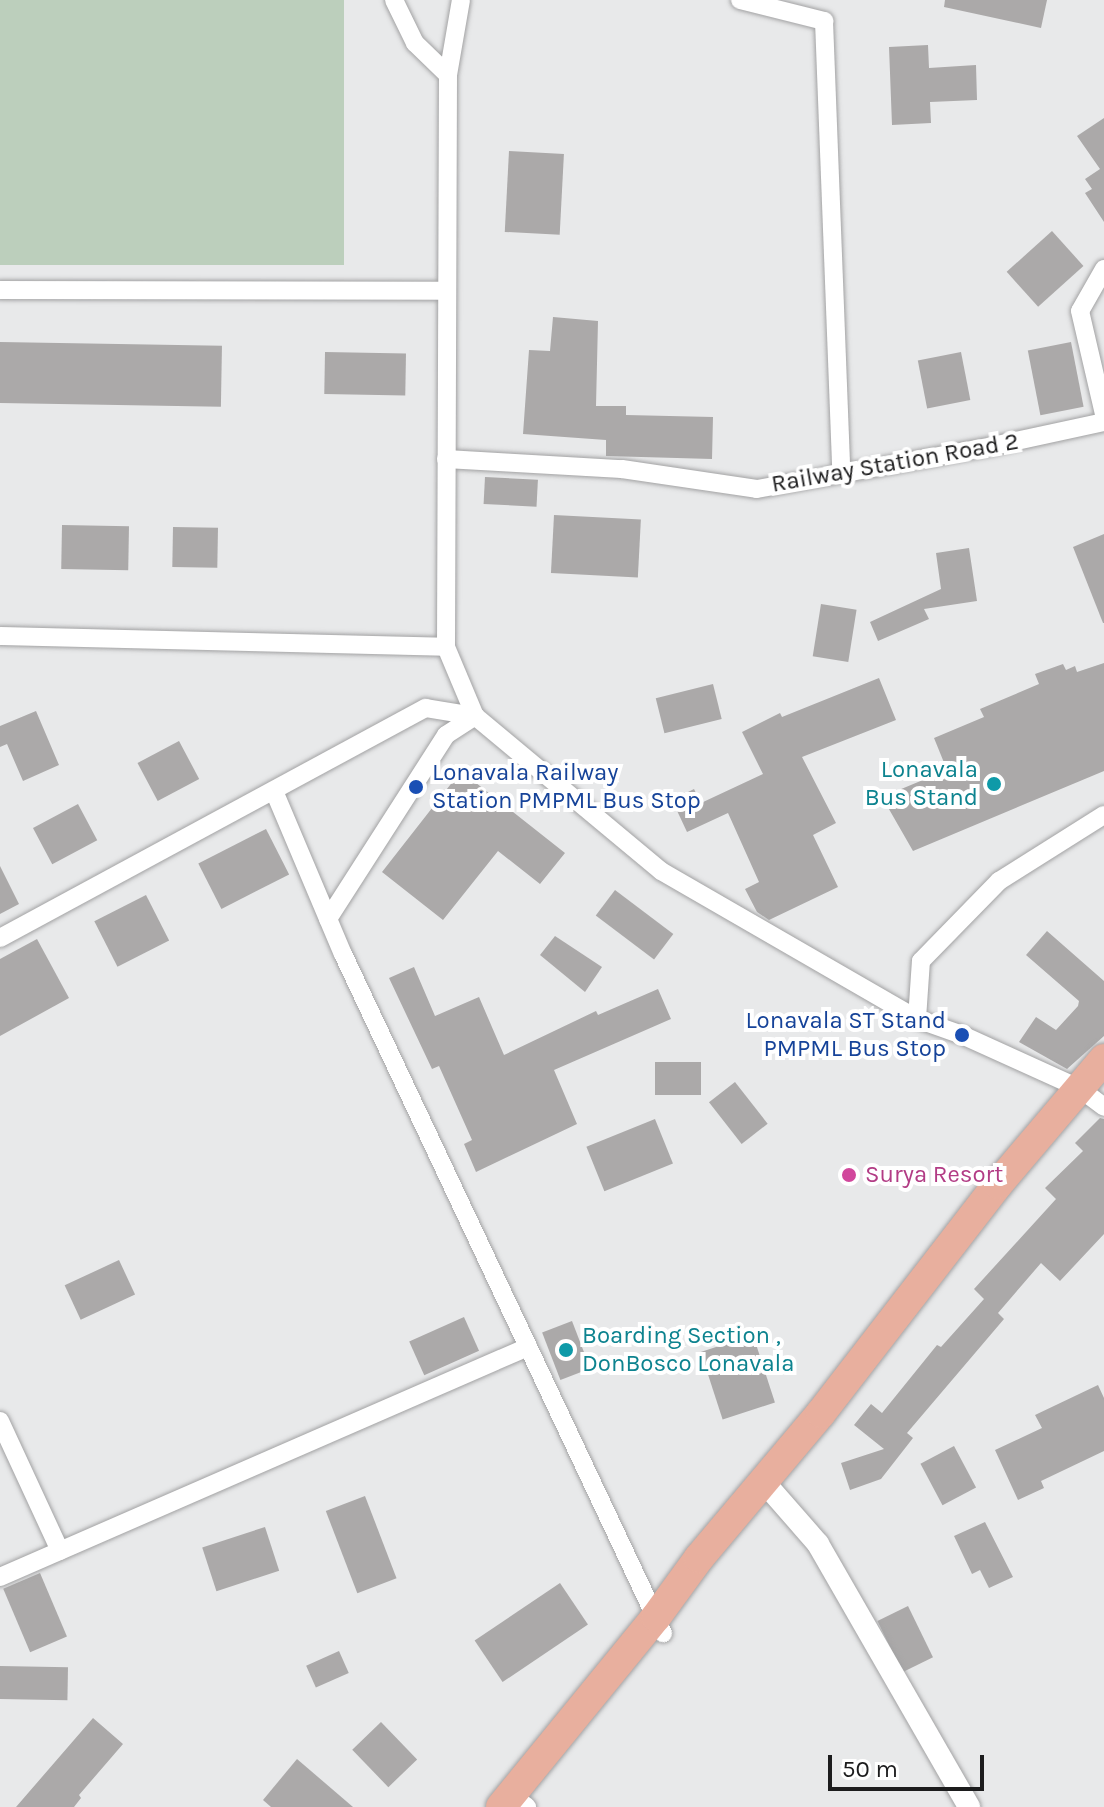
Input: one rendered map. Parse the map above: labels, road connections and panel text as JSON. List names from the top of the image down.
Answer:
{
  "streets": {
    "street": ["Railway Station Road 2"]
  },
  "places": [
    "Lonavala Bus Stand",
    "Lonavala Railway Station PMPML Bus Stop",
    "Lonavala ST Stand PMPML Bus Stop",
    "Surya Resort",
    "Boarding Section , DonBosco Lonavala"
  ],
  "scale_bar": "50 m"
}
